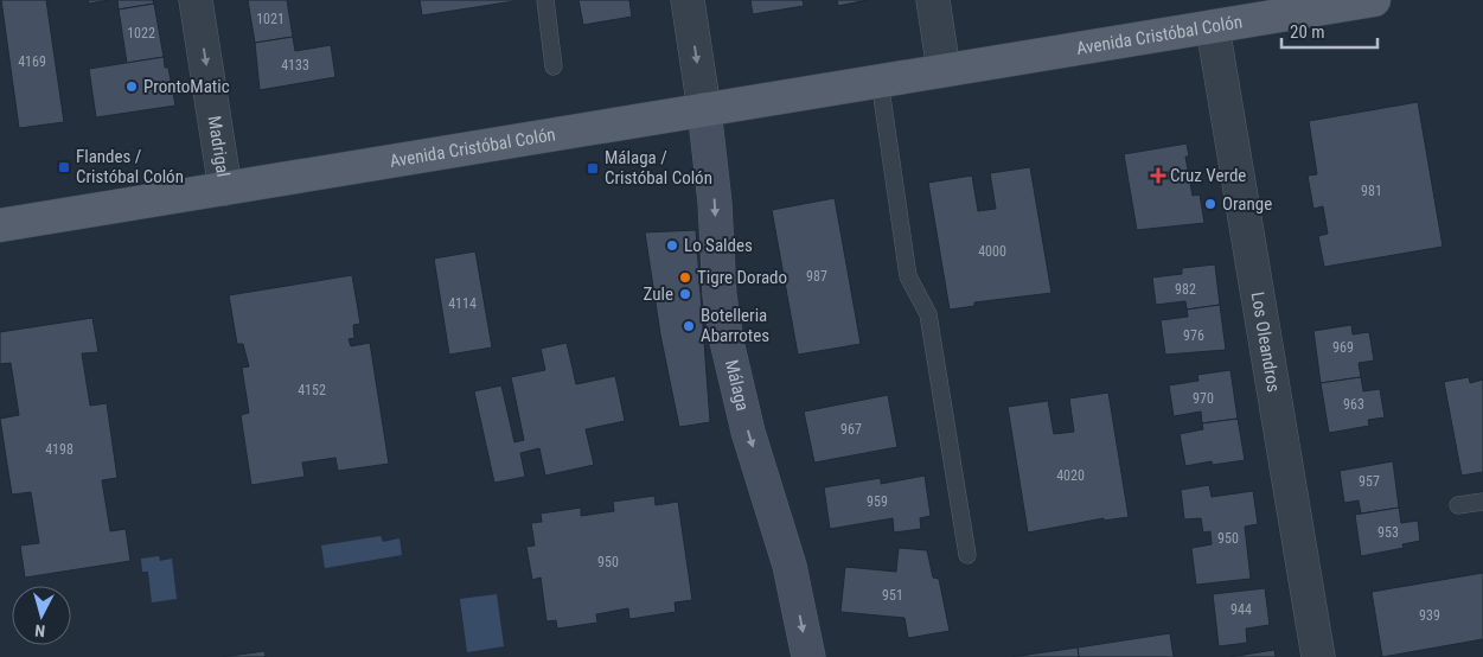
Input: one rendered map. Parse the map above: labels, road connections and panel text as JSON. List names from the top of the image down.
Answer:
{
  "streets": {
    "main road": ["Avenida Cristóbal Colón"],
    "street": ["Madrigal", "Los Oleandros", "Málaga"]
  },
  "crossings": [
    ["Avenida Cristóbal Colón", "Madrigal"],
    ["Avenida Cristóbal Colón", "Los Oleandros"],
    ["Avenida Cristóbal Colón", "Málaga"]
  ],
  "one_way": ["Madrigal", "Málaga"],
  "places": {
    "other": [
      "ProntoMatic",
      "Orange",
      "Lo Saldes",
      "Tigre Dorado",
      "Zule",
      "Botelleria Abarrotes"
    ],
    "transit": ["Flandes / Cristóbal Colón", "Málaga / Cristóbal Colón"],
    "health": ["Cruz Verde"]
  },
  "house_numbers": [
    "1021",
    "1022",
    "4169",
    "4133",
    "981",
    "4000",
    "987",
    "982",
    "4114",
    "976",
    "969",
    "4152",
    "970",
    "963",
    "967",
    "4198",
    "4020",
    "957",
    "959",
    "953",
    "950",
    "950",
    "951",
    "944",
    "939"
  ],
  "scale_bar": "20 m",
  "north": "bottom"
}
